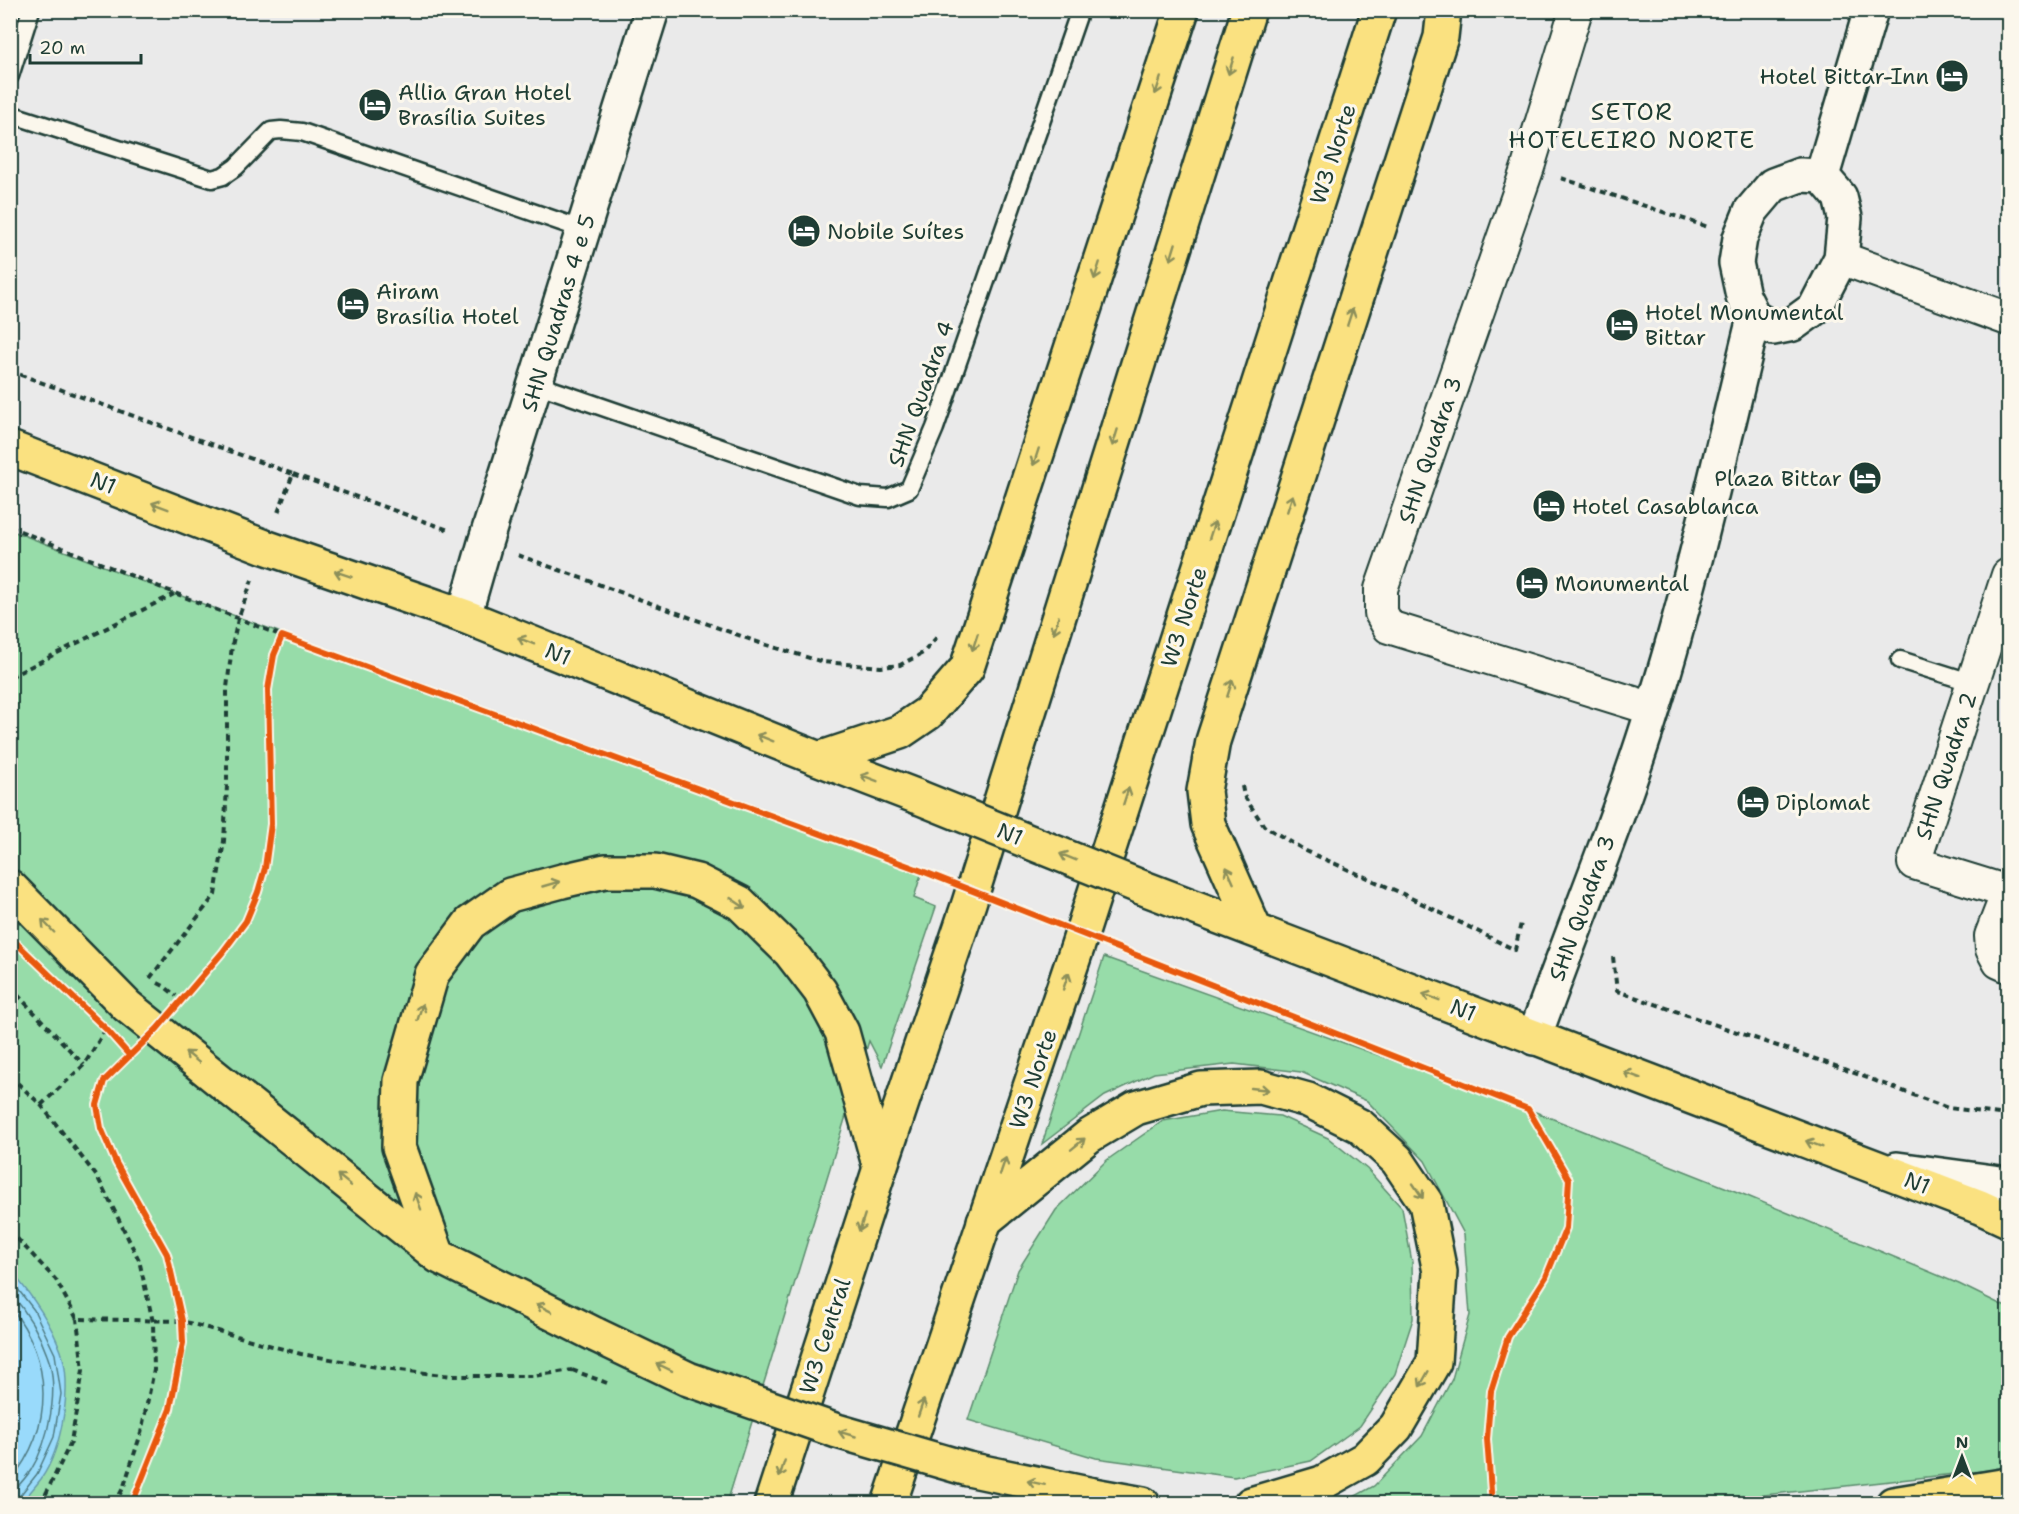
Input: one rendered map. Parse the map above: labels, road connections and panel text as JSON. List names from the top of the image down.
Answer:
{
  "streets": {
    "main road": ["W3 Norte", "N1", "W3 Central"],
    "street": ["SHN Quadras 4 e 5", "SHN Quadra 3", "SHN Quadra 2"],
    "lane": ["SHN Quadra 4"]
  },
  "crossings": [
    ["SHN Quadras 4 e 5", "SHN Quadra 4"],
    ["SHN Quadras 4 e 5", "N1"],
    ["SHN Quadra 3", "N1"]
  ],
  "one_way": ["N1"],
  "districts": ["SETOR HOTELEIRO NORTE"],
  "places": {
    "hotel": [
      "Hotel Bittar-Inn",
      "Allia Gran Hotel Brasília Suites",
      "Nobile Suítes",
      "Airam Brasília Hotel",
      "Hotel Monumental Bittar",
      "Plaza Bittar",
      "Hotel Casablanca",
      "Monumental",
      "Diplomat"
    ]
  },
  "scale_bar": "20 m",
  "north": "top"
}
